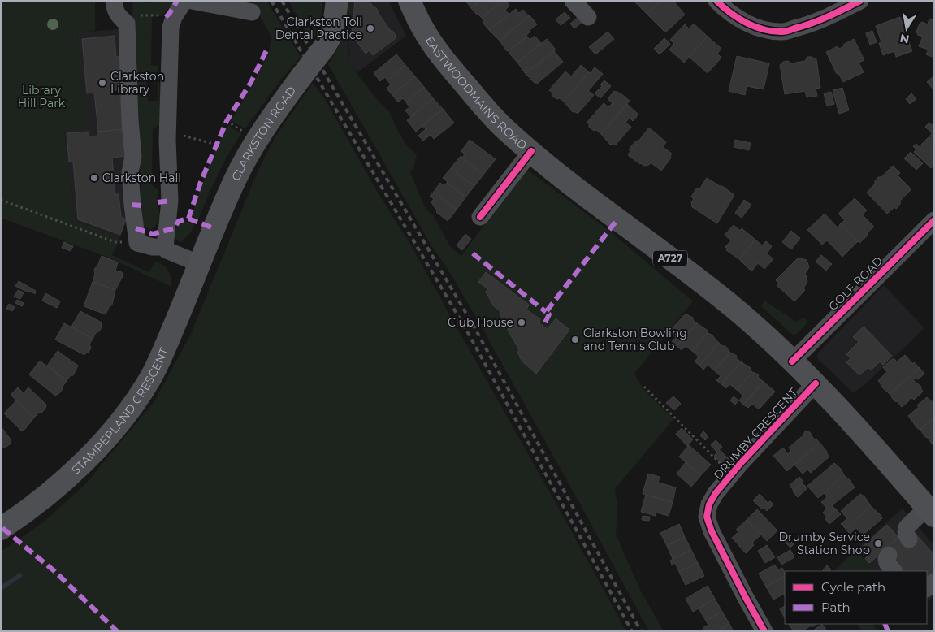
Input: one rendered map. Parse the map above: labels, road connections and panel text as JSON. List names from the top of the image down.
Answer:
{
  "streets": {
    "main road": [
      "EASTWOODMAINS ROAD",
      "CLARKSTON ROAD",
      "A727",
      "STAMPERLAND CRESCENT"
    ],
    "street": ["GOLF ROAD", "DRUMBY CRESCENT"]
  },
  "crossings": [
    ["EASTWOODMAINS ROAD", "GOLF ROAD"],
    ["EASTWOODMAINS ROAD", "DRUMBY CRESCENT"],
    ["CLARKSTON ROAD", "STAMPERLAND CRESCENT"]
  ],
  "parks": ["Library Hill Park"],
  "places": [
    "Clarkston Toll Dental Practice",
    "Clarkston Library",
    "Clarkston Hall",
    "Club House",
    "Clarkston Bowling and Tennis Club",
    "Drumby Service Station Shop"
  ],
  "legend": ["Cycle path", "Path"],
  "north": "bottom"
}
